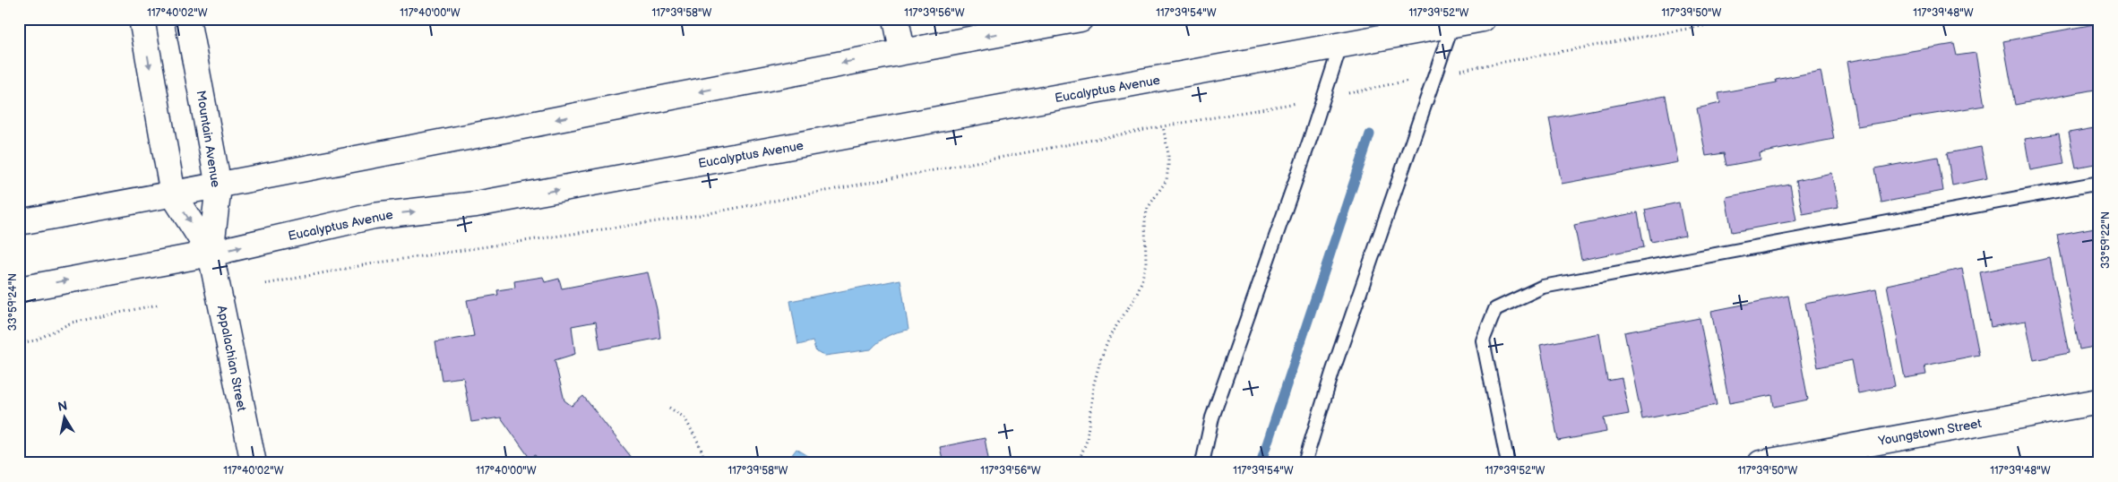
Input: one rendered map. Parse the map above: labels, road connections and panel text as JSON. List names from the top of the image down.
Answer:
{
  "streets": {
    "street": [
      "Eucalyptus Avenue",
      "Mountain Avenue",
      "Appalachian Street",
      "Youngstown Street"
    ]
  },
  "crossings": [
    ["Eucalyptus Avenue", "Mountain Avenue"],
    ["Eucalyptus Avenue", "Appalachian Street"],
    ["Mountain Avenue", "Appalachian Street"]
  ],
  "north": "top",
  "coordinates": [
    "117°40'02\"W",
    "117°40'00\"W",
    "117°39'58\"W",
    "117°39'56\"W",
    "117°39'54\"W",
    "117°39'52\"W",
    "117°39'50\"W",
    "117°39'48\"W",
    "33°59'22\"N",
    "33°59'24\"N"
  ]
}
